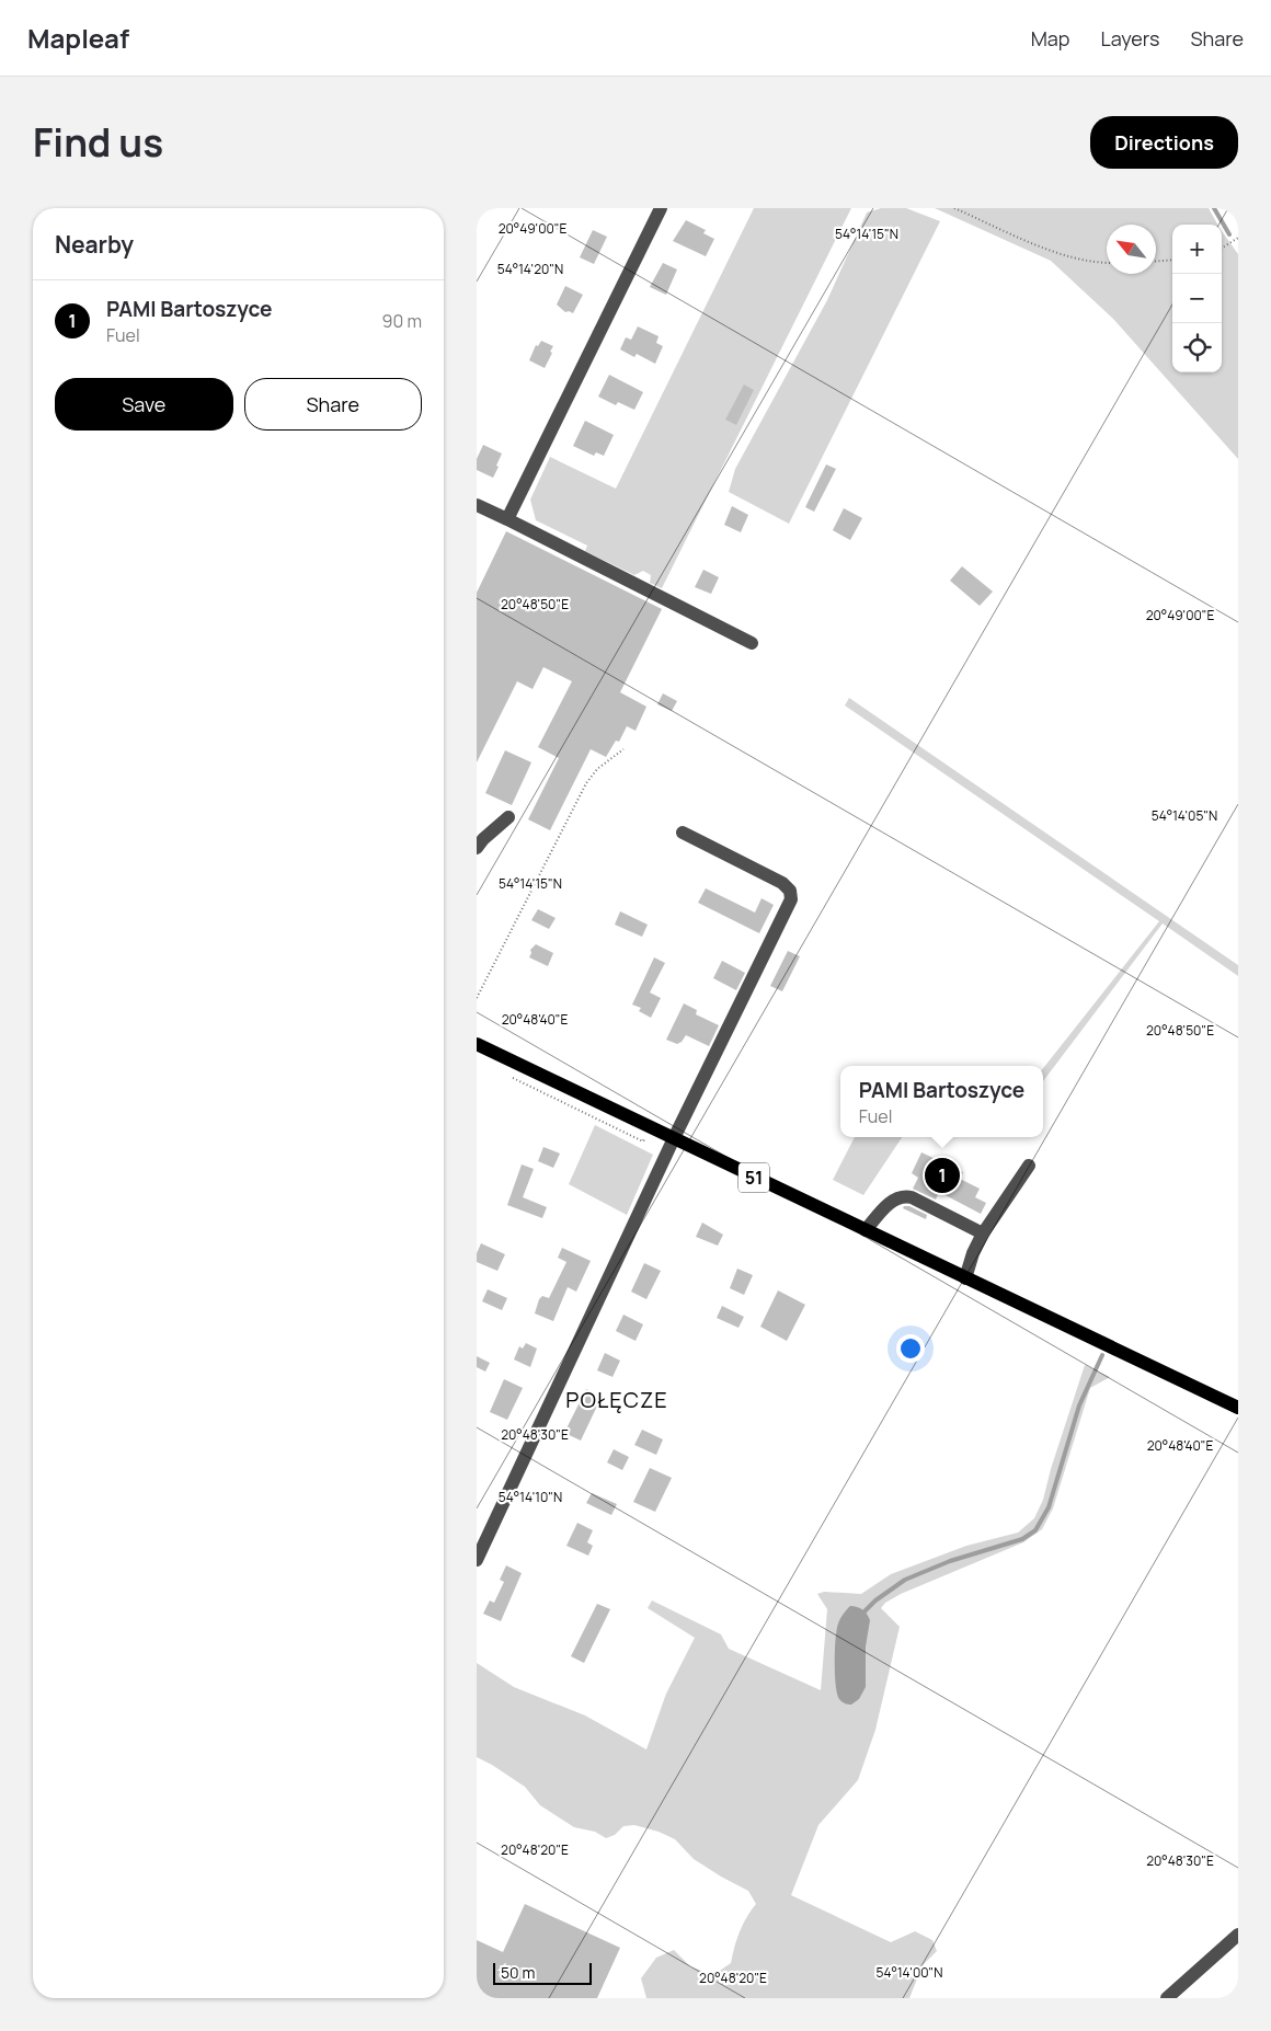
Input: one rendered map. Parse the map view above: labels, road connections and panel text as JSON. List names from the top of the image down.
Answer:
{
  "streets": {
    "main road": ["51"]
  },
  "districts": ["POŁĘCZE"],
  "scale_bar": "50 m",
  "north": "top left",
  "page": {
    "header": "Mapleaf",
    "nav": ["Map", "Layers", "Share"],
    "title": "Find us",
    "buttons": [
      "Directions",
      ["Save", "Share"]
    ],
    "heading": "Nearby",
    "map_buttons": ["+", "−"],
    "list": [
      {
        "mark": "1",
        "name": "PAMI Bartoszyce",
        "note": "Fuel",
        "value": "90 m"
      }
    ],
    "popup": ["PAMI Bartoszyce", "Fuel"],
    "pins": "1",
    "scale": "50 m"
  },
  "coordinates": [
    "20°49'00\"E",
    "54°14'15\"N",
    "54°14'20\"N",
    "20°48'50\"E",
    "54°14'05\"N",
    "20°48'40\"E",
    "20°48'30\"E",
    "54°14'10\"N",
    "20°48'20\"E",
    "54°14'00\"N"
  ]
}
